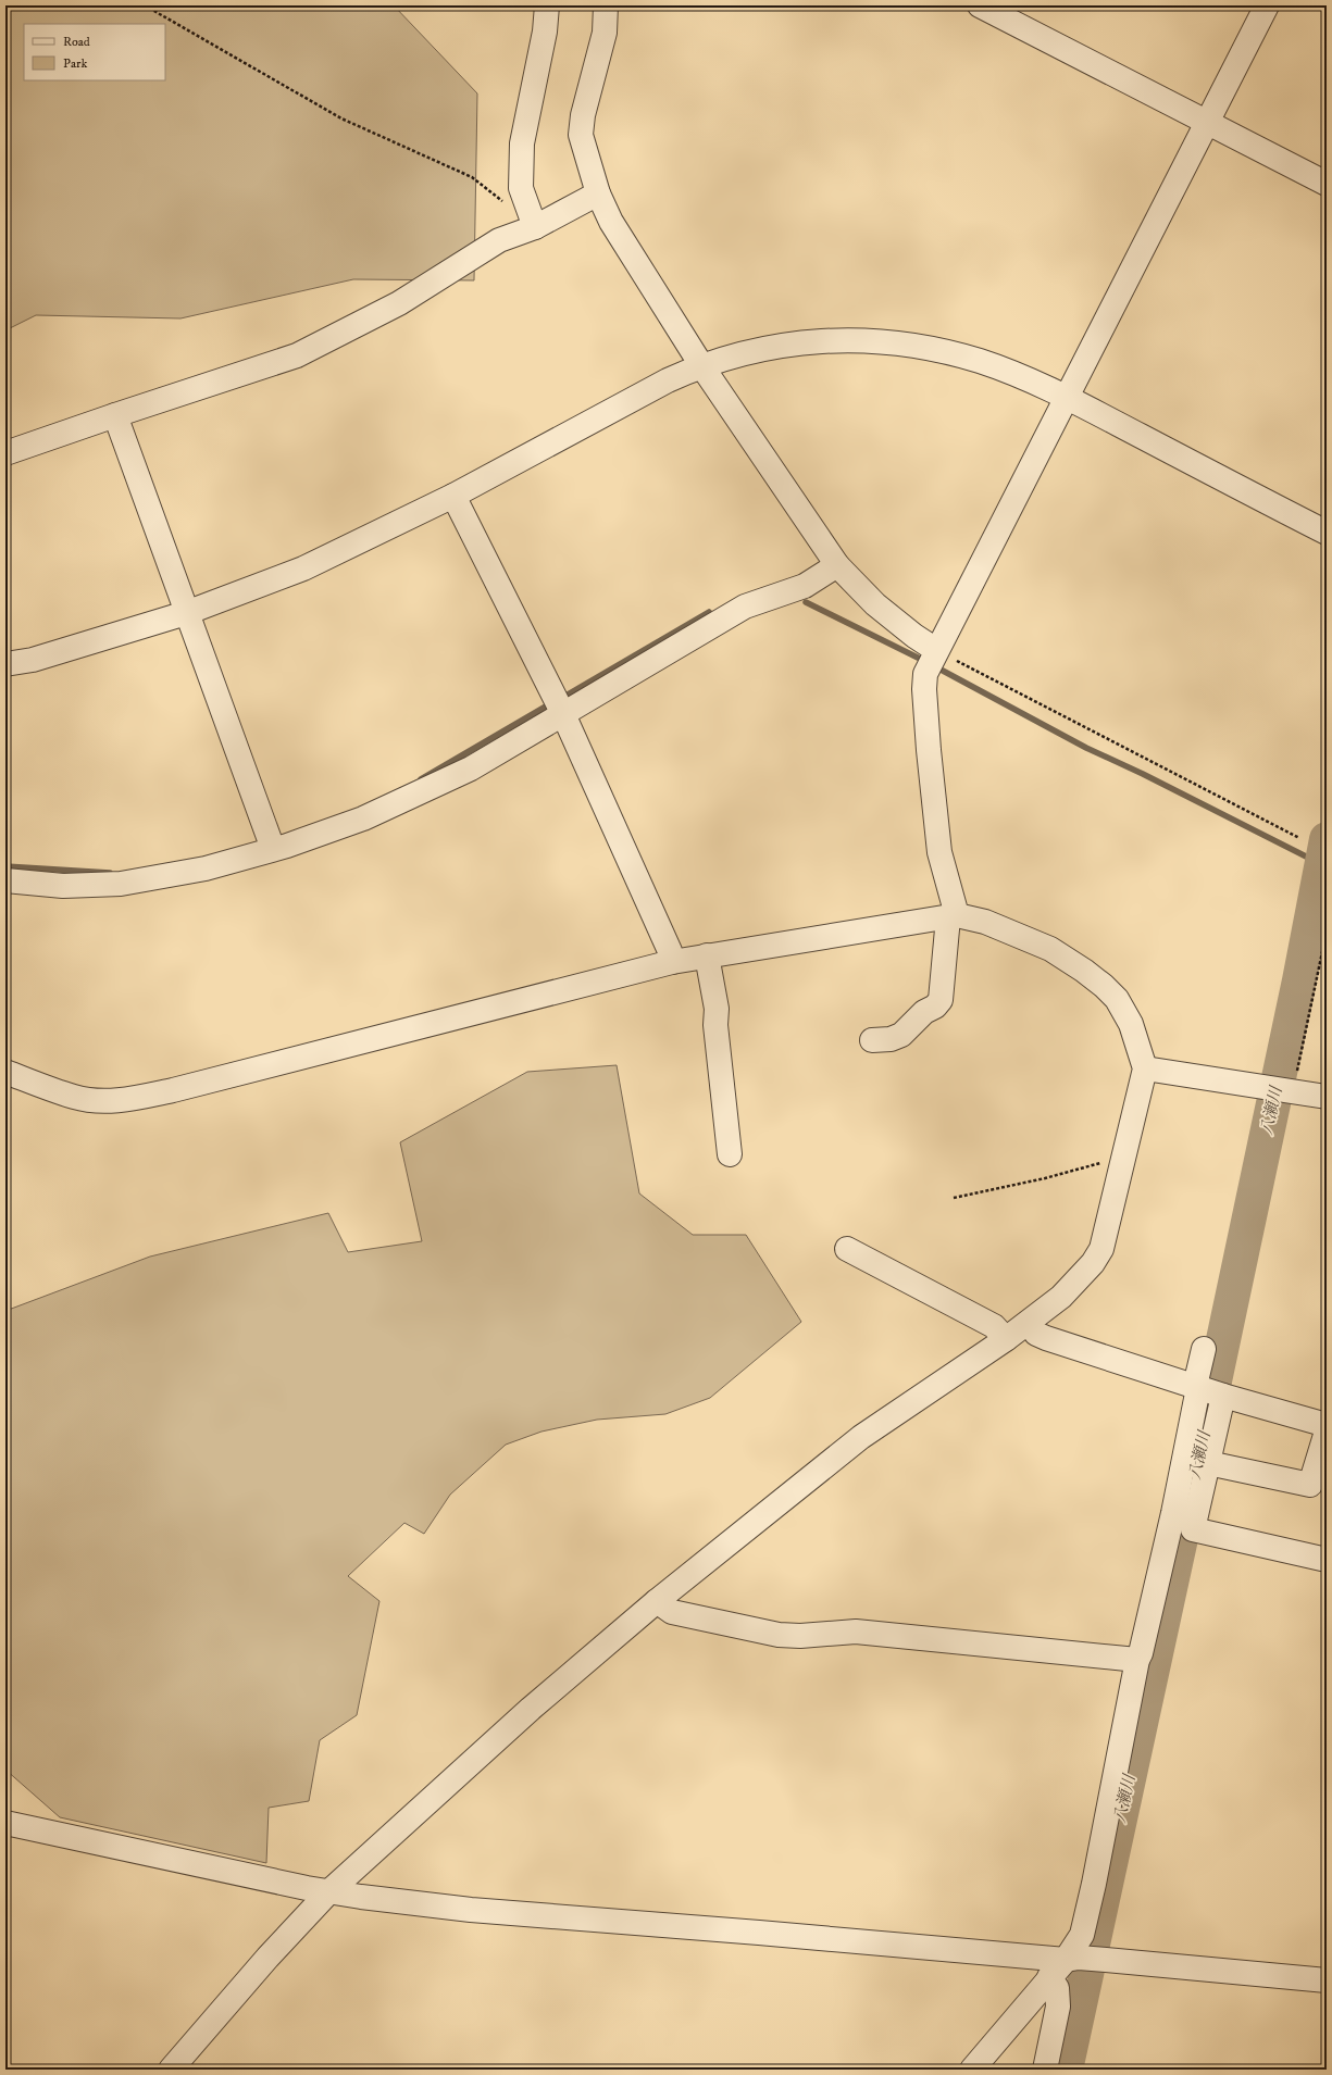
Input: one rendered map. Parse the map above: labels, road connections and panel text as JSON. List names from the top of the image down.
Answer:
{
  "water": ["八瀬川"],
  "legend": ["Road", "Park"]
}
